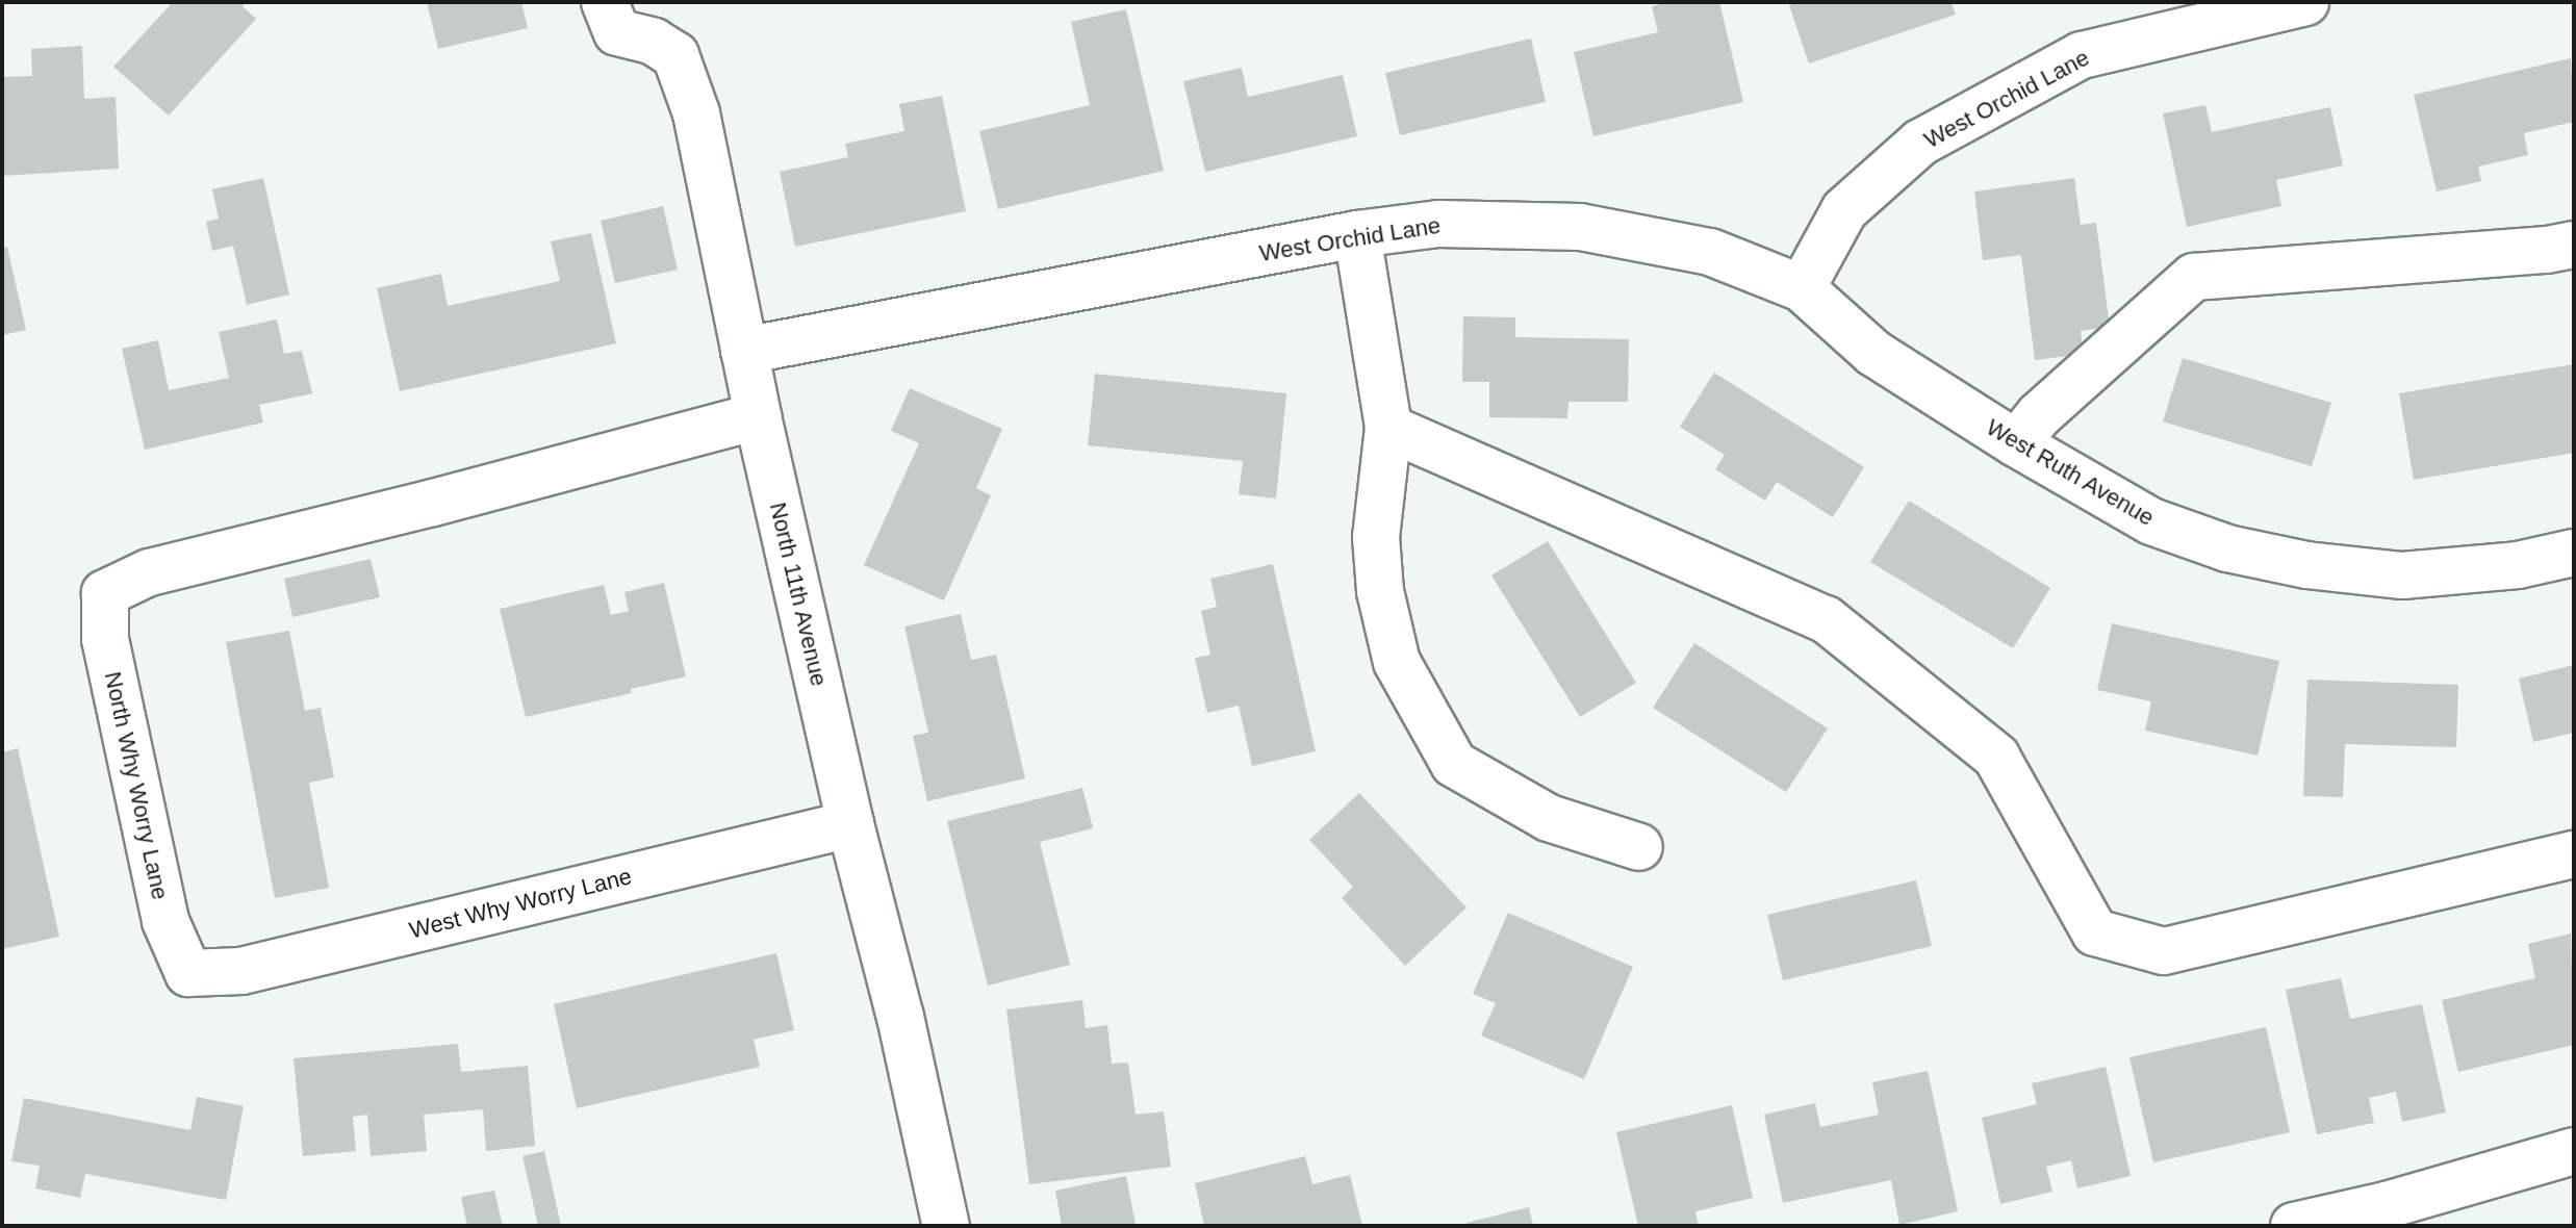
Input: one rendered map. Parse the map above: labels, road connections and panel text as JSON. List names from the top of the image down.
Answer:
{
  "streets": {
    "street": [
      "West Orchid Lane",
      "West Ruth Avenue",
      "North 11th Avenue",
      "North Why Worry Lane",
      "West Why Worry Lane"
    ]
  },
  "crossings": [
    ["West Orchid Lane", "West Ruth Avenue"],
    ["West Orchid Lane", "North 11th Avenue"],
    ["North 11th Avenue", "North Why Worry Lane"],
    ["North 11th Avenue", "West Why Worry Lane"],
    ["North Why Worry Lane", "West Why Worry Lane"]
  ]
}
